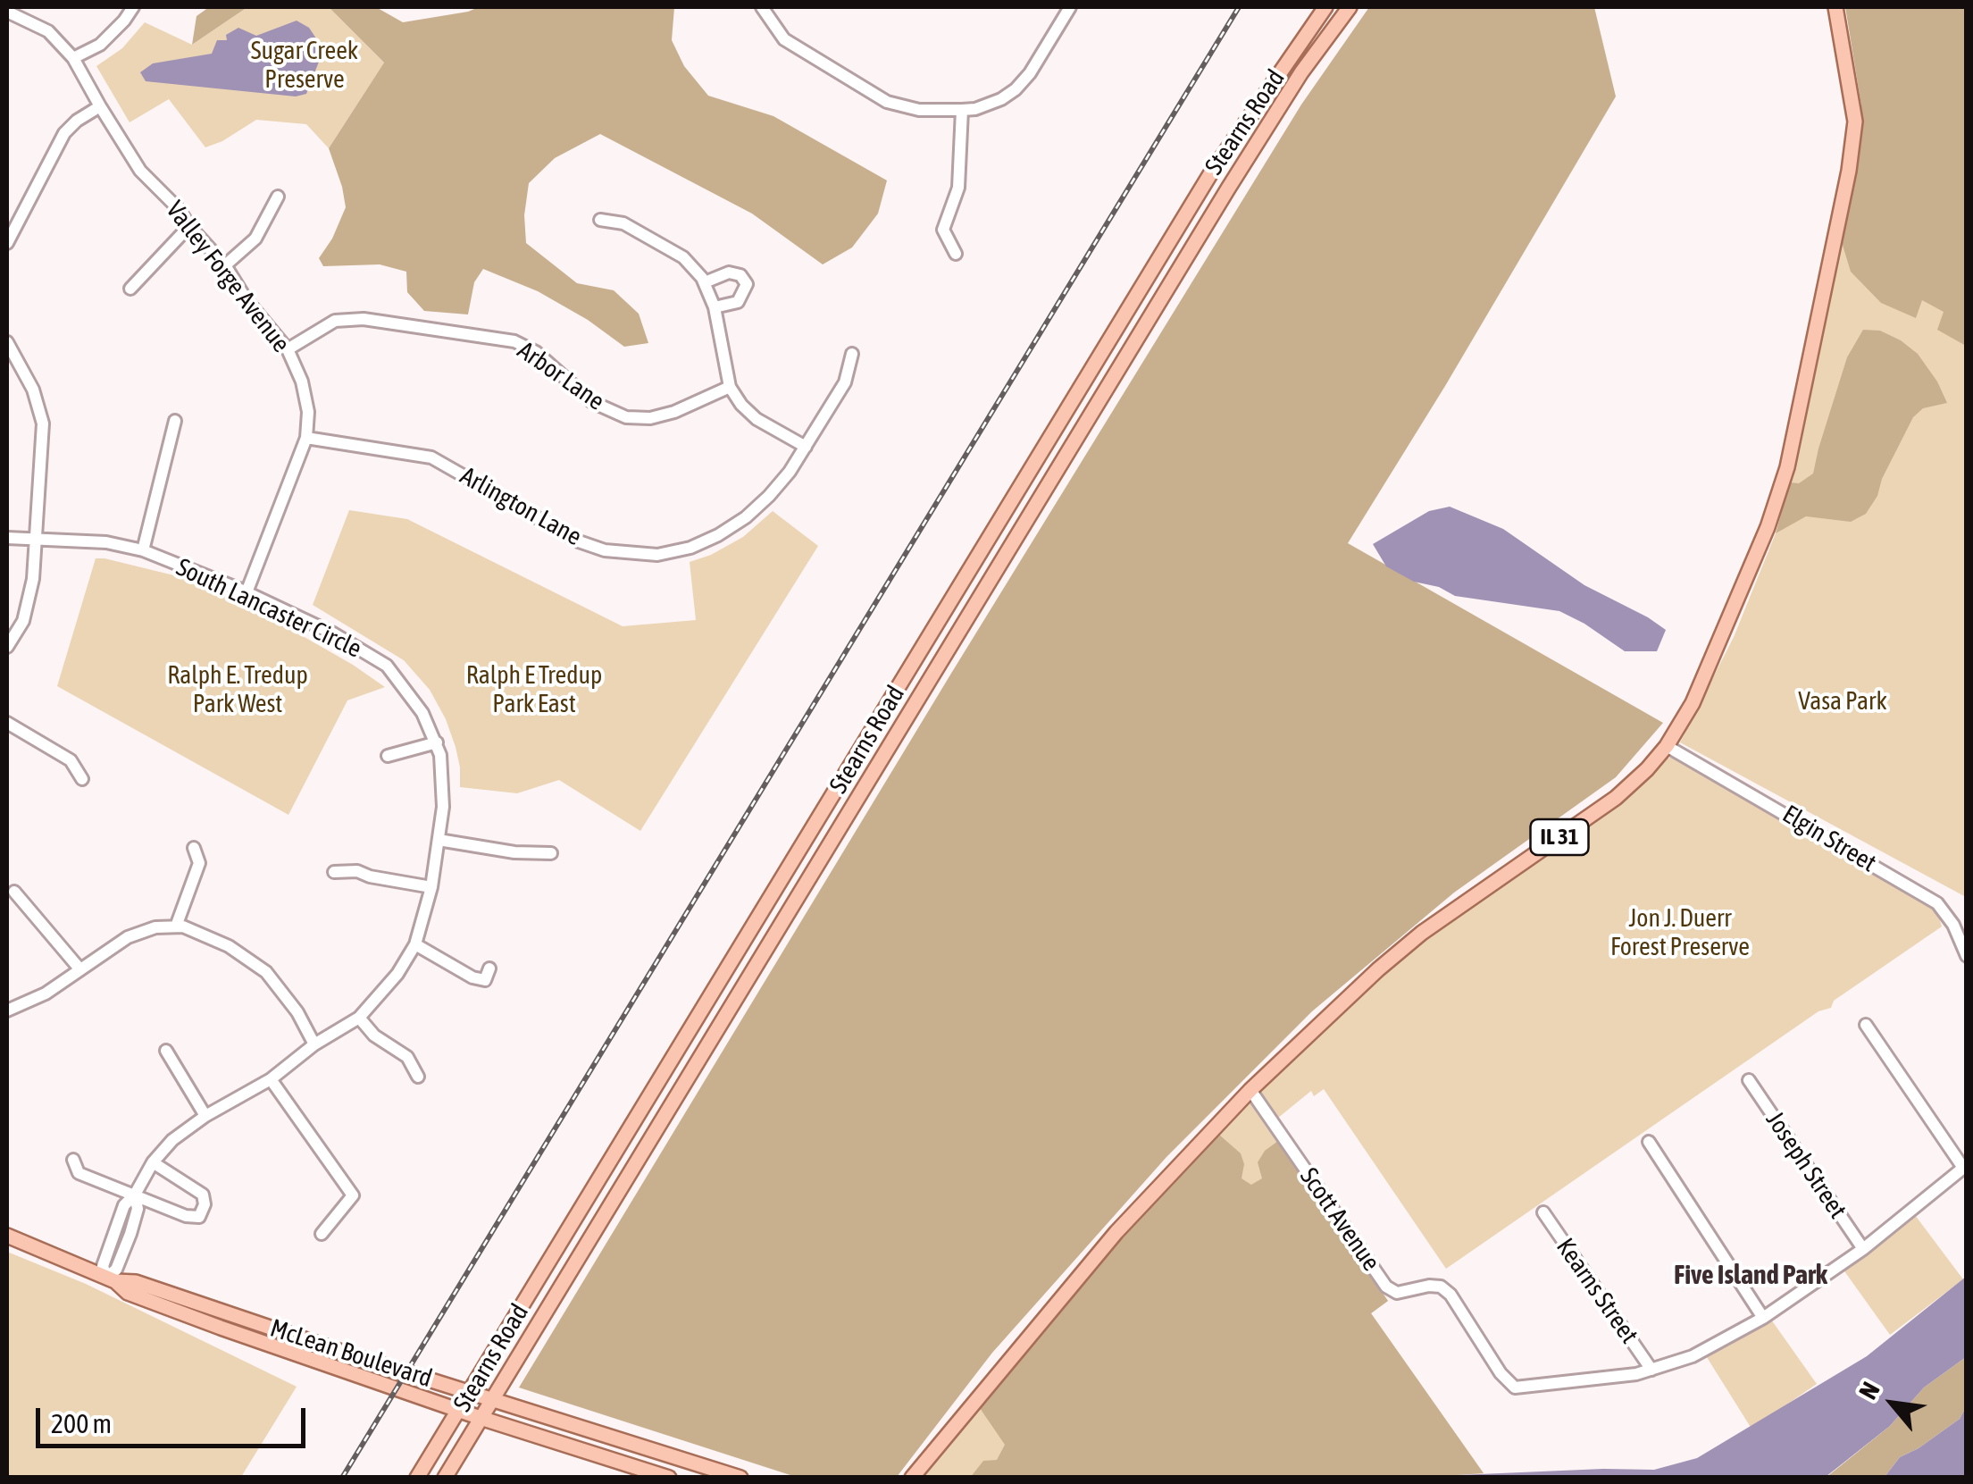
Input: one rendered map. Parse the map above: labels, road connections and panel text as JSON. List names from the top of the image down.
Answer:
{
  "streets": {
    "main road": ["Stearns Road", "IL 31", "McLean Boulevard"],
    "street": [
      "Valley Forge Avenue",
      "Arbor Lane",
      "Arlington Lane",
      "South Lancaster Circle",
      "Elgin Street",
      "Joseph Street",
      "Scott Avenue",
      "Kearns Street"
    ]
  },
  "crossings": [
    ["Stearns Road", "McLean Boulevard"],
    ["Valley Forge Avenue", "Arbor Lane"],
    ["Valley Forge Avenue", "Arlington Lane"],
    ["Valley Forge Avenue", "South Lancaster Circle"],
    ["South Lancaster Circle", "McLean Boulevard"],
    ["IL 31", "Elgin Street"],
    ["IL 31", "Scott Avenue"],
    ["Scott Avenue", "Kearns Street"]
  ],
  "districts": ["Five Island Park"],
  "parks": [
    "Sugar Creek Preserve",
    "Ralph E. Tredup Park West",
    "Ralph E Tredup Park East",
    "Vasa Park",
    "Jon J. Duerr Forest Preserve"
  ],
  "scale_bar": "200 m",
  "north": "top left"
}
